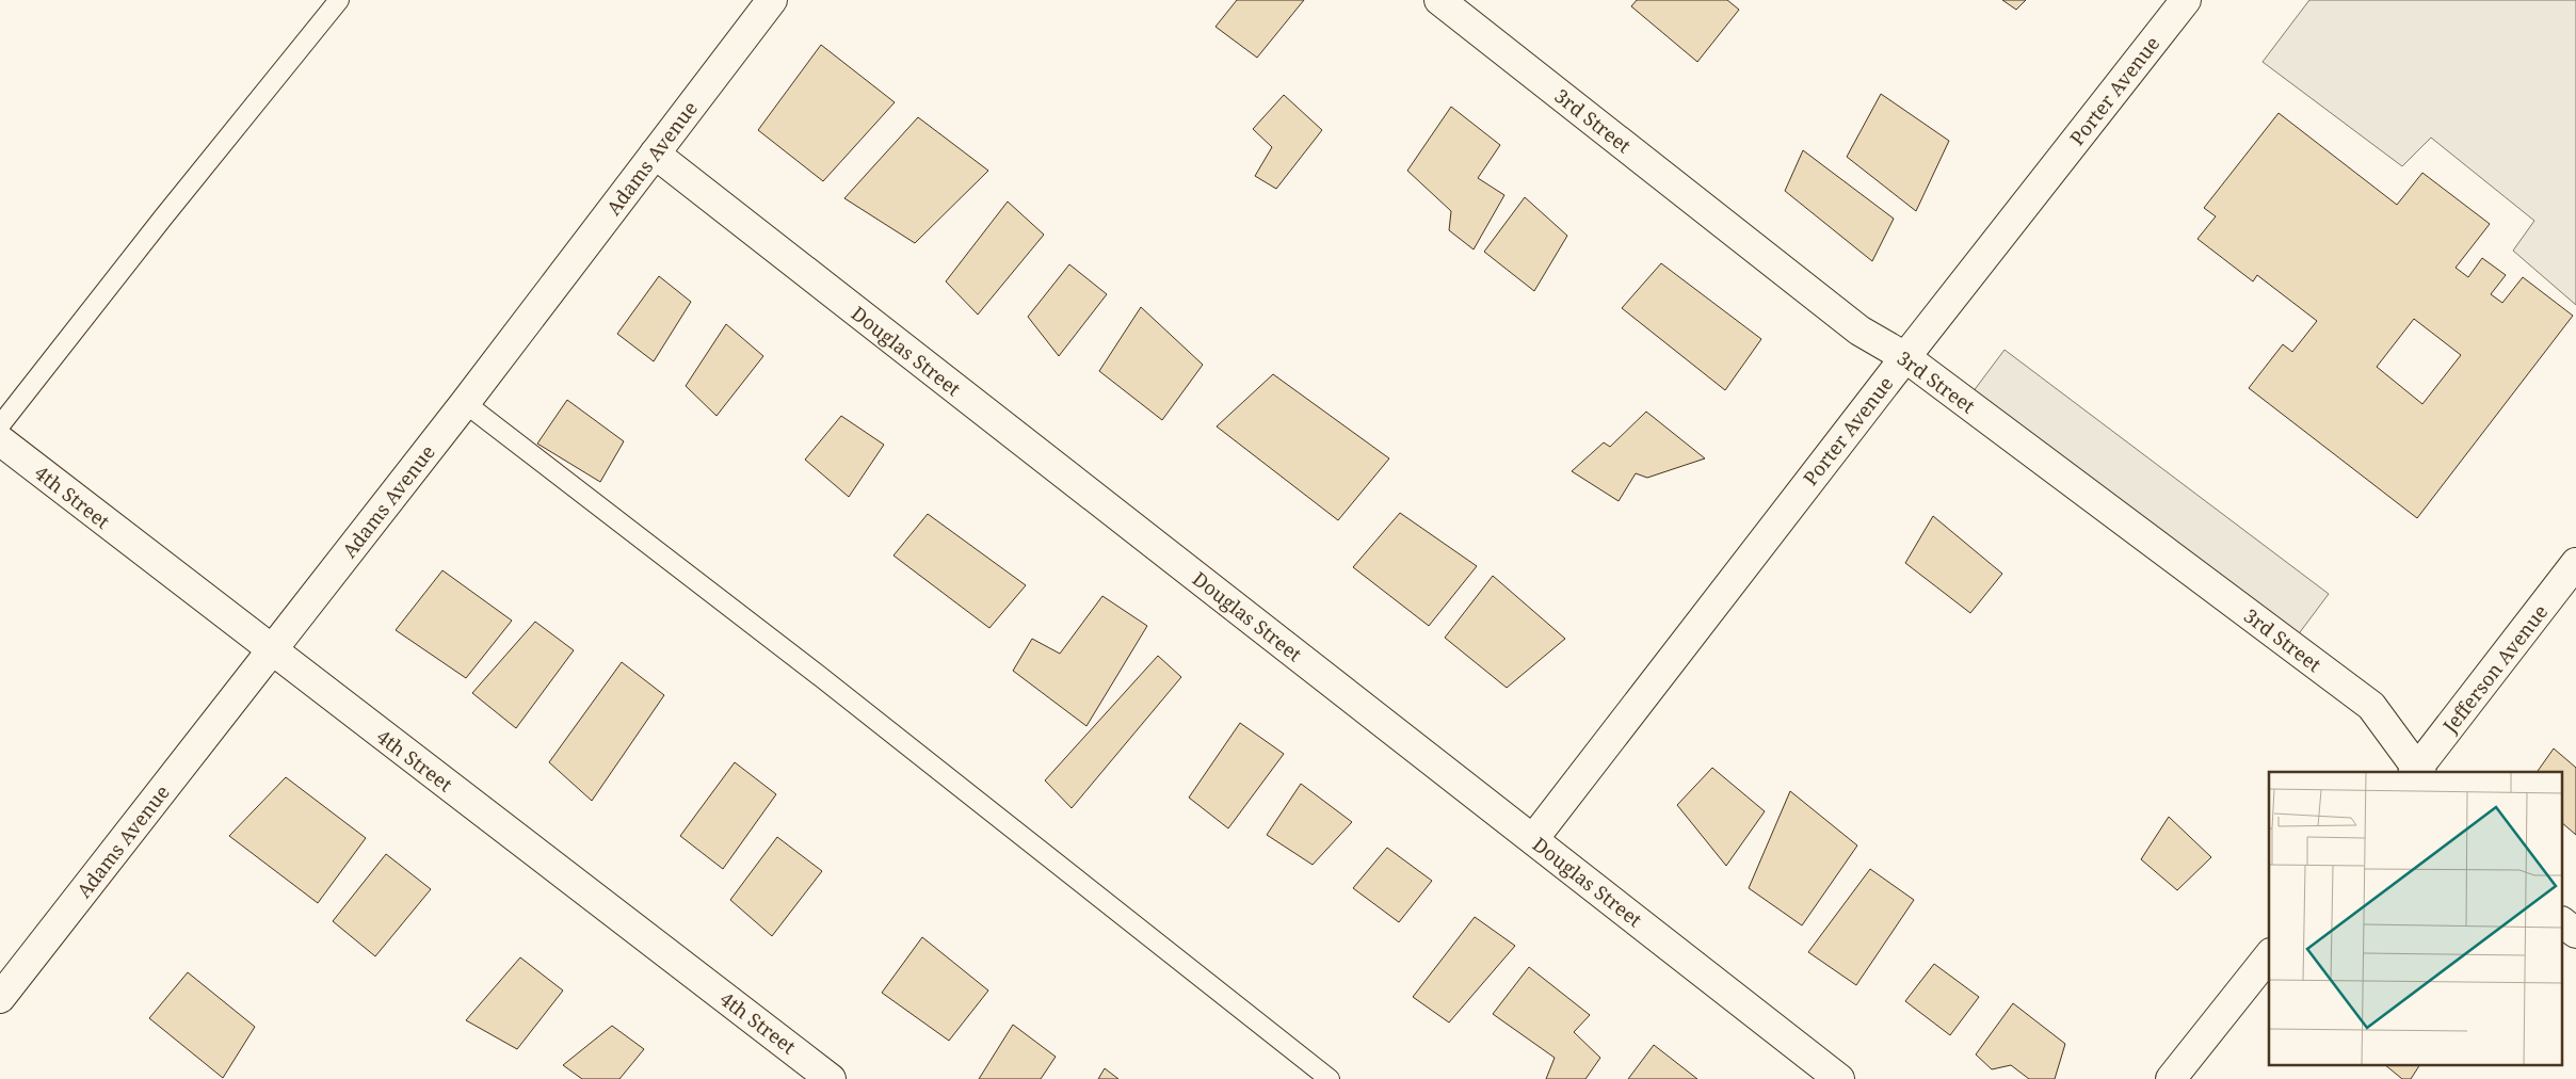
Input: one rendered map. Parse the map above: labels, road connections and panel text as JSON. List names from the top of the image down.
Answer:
{
  "streets": {
    "street": [
      "Porter Avenue",
      "3rd Street",
      "Adams Avenue",
      "Douglas Street",
      "4th Street",
      "Jefferson Avenue"
    ]
  },
  "crossings": [
    ["Porter Avenue", "3rd Street"],
    ["Porter Avenue", "Douglas Street"],
    ["3rd Street", "Jefferson Avenue"],
    ["Adams Avenue", "Douglas Street"],
    ["Adams Avenue", "4th Street"]
  ]
}
